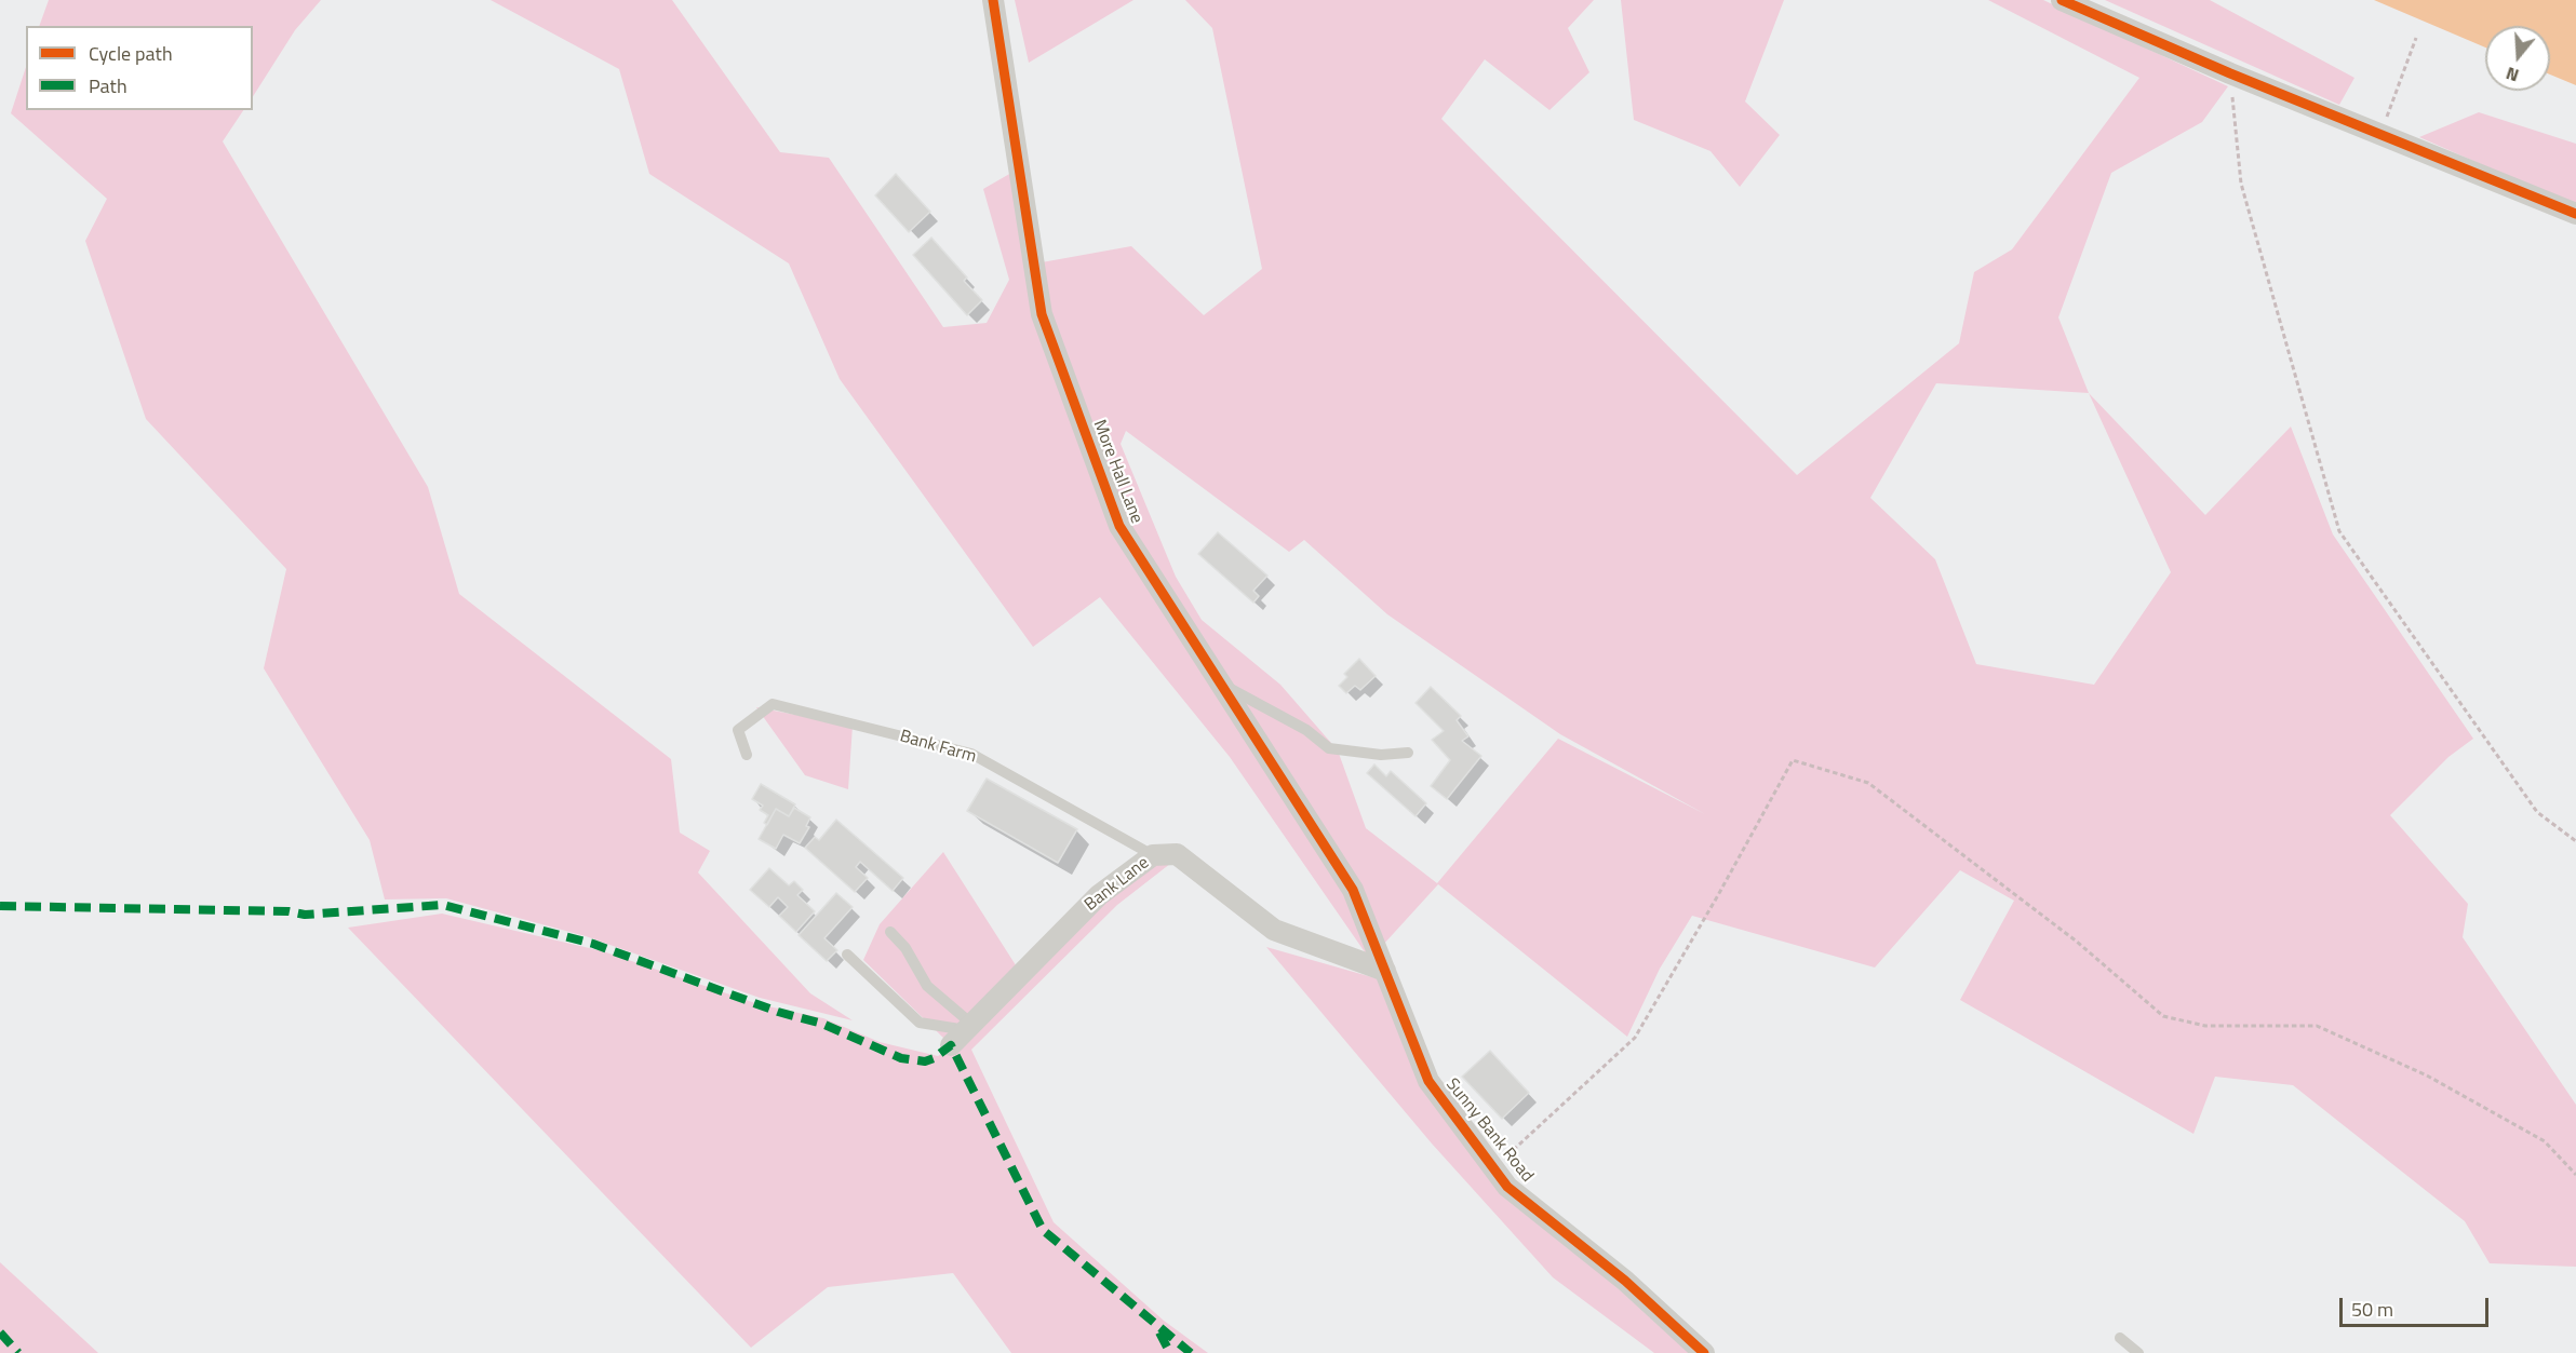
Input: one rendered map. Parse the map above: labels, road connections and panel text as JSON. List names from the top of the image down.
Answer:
{
  "streets": {
    "street": ["More Hall Lane", "Bank Lane", "Sunny Bank Road"],
    "lane": ["Bank Farm"]
  },
  "crossings": [
    ["More Hall Lane", "Bank Lane"],
    ["More Hall Lane", "Sunny Bank Road"],
    ["Bank Farm", "Bank Lane"],
    ["Bank Lane", "Sunny Bank Road"]
  ],
  "legend": ["Cycle path", "Path"],
  "scale_bar": "50 m",
  "north": "bottom"
}
